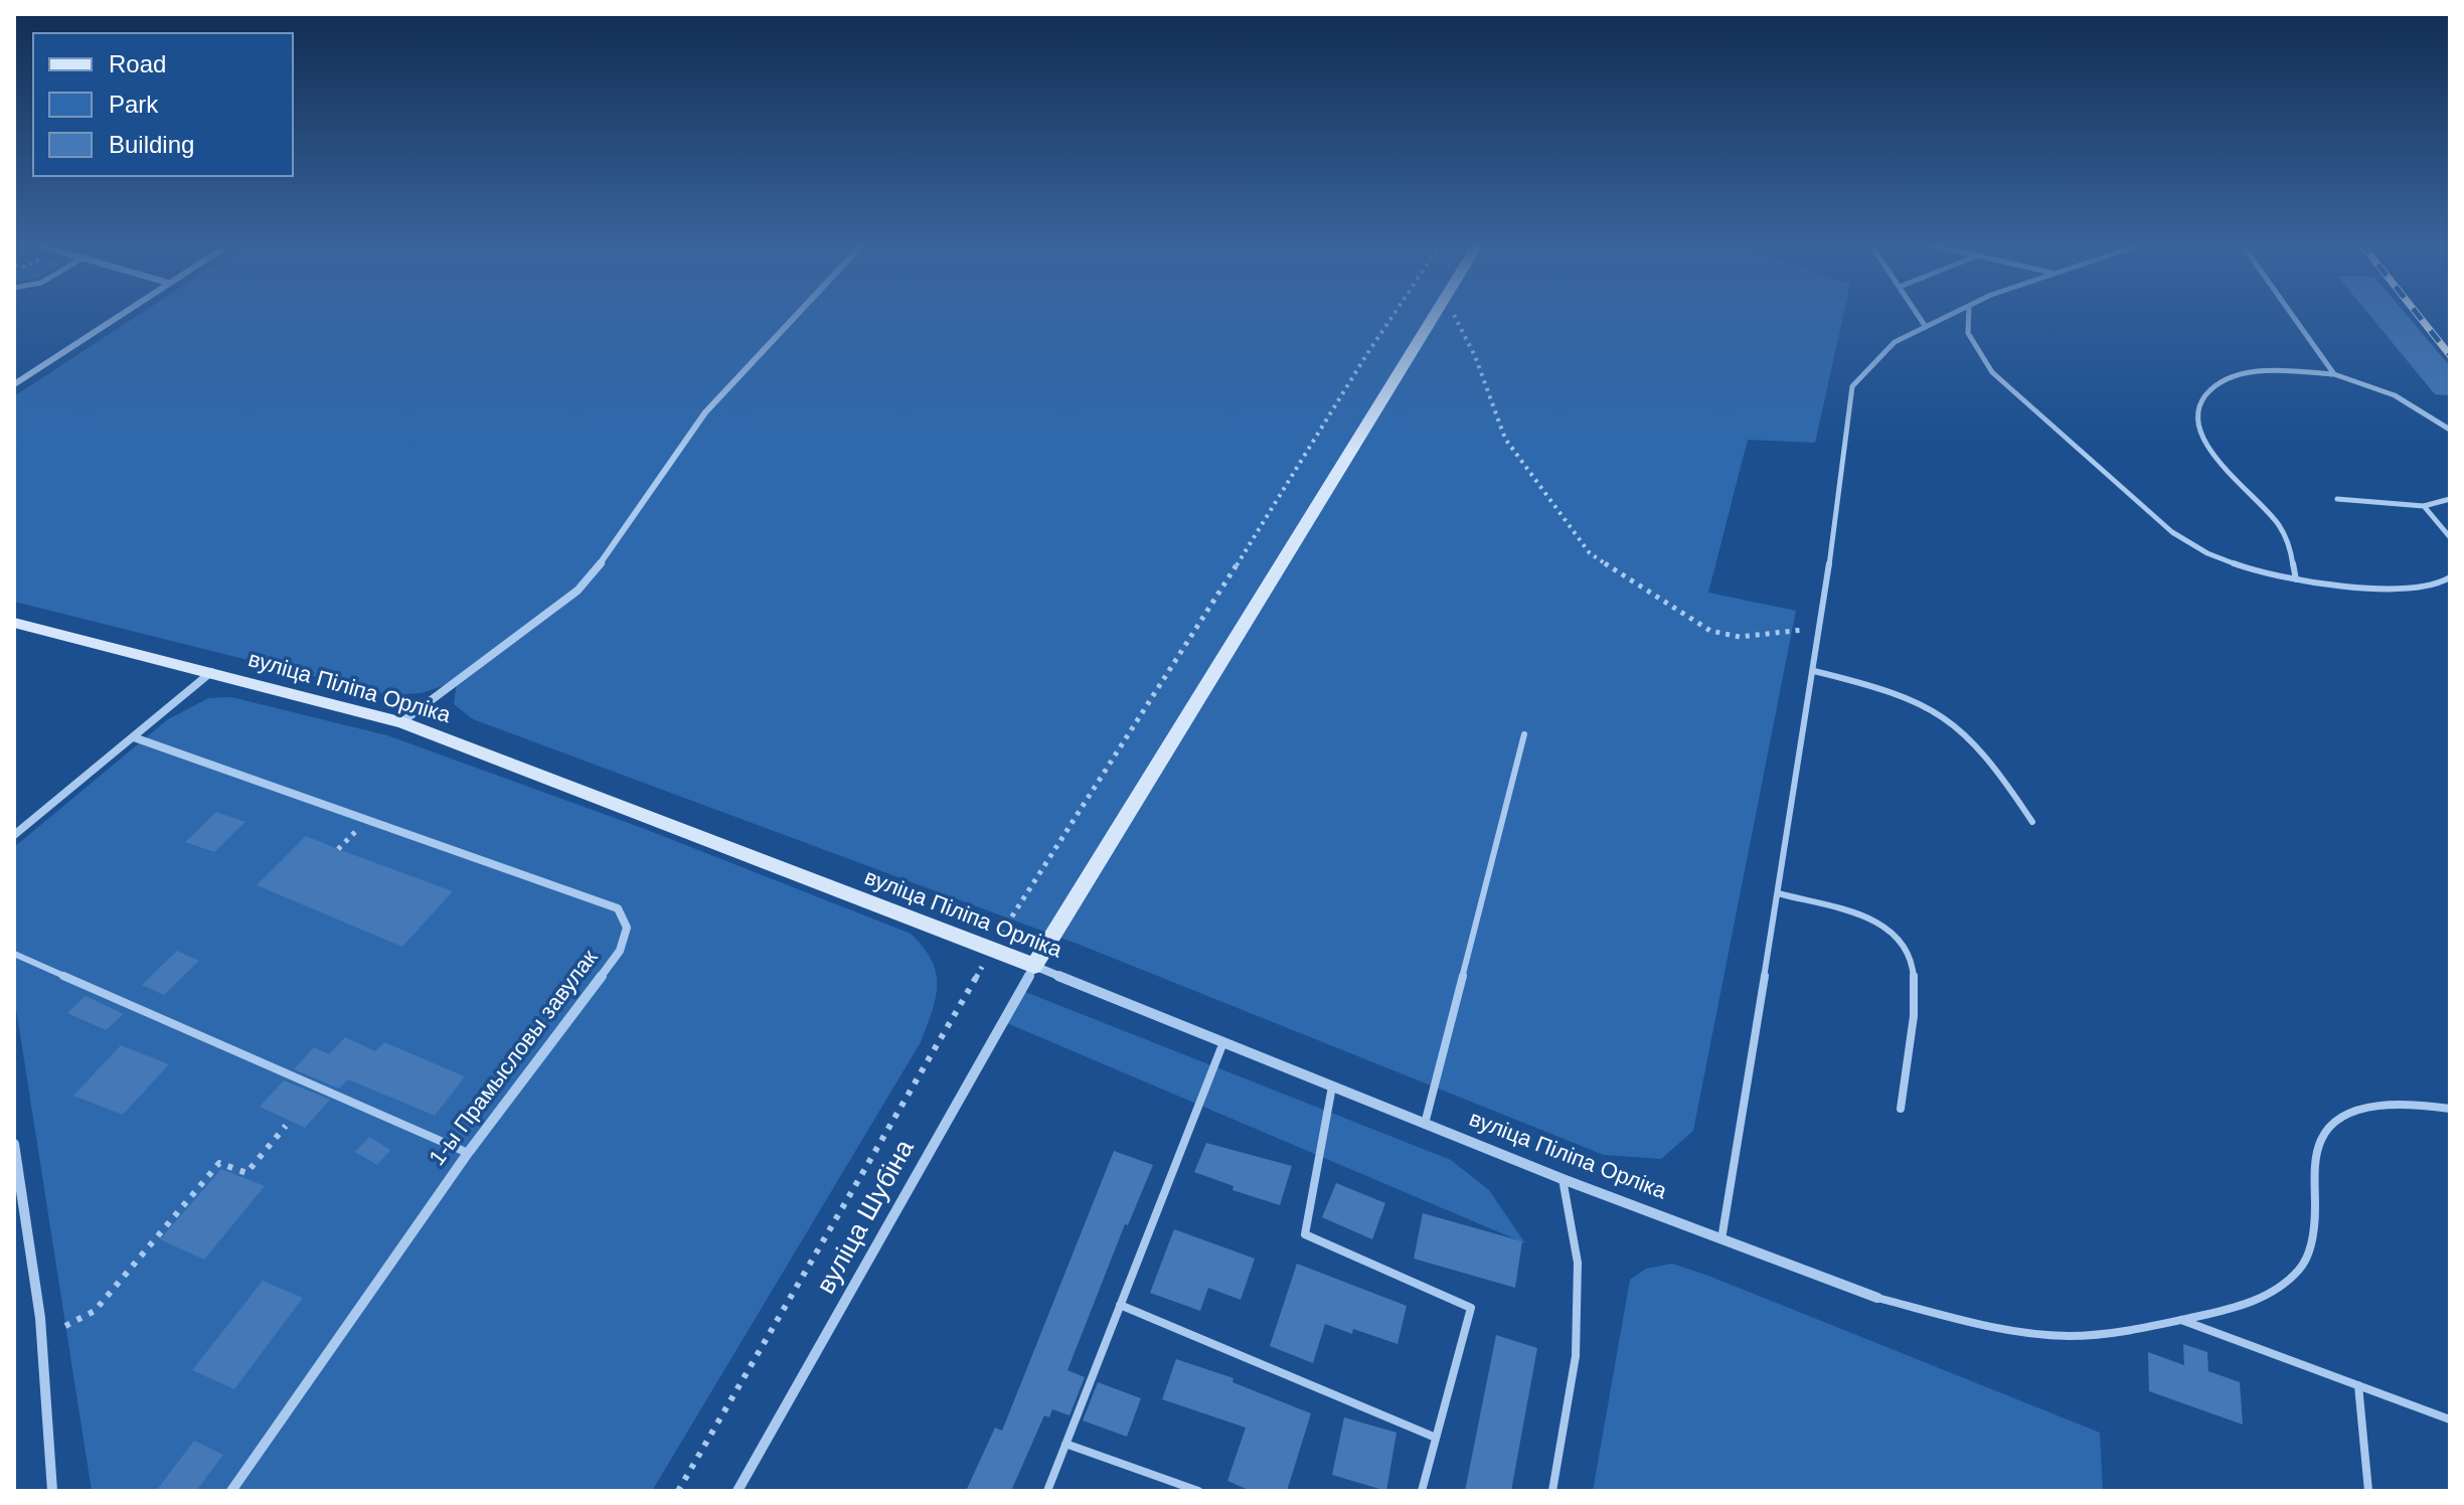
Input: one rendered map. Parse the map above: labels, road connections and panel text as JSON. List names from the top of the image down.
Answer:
{
  "streets": {
    "street": ["вуліца Піліпа Орліка", "1-ы Прамысловы завулак", "вуліца Шубіна"]
  },
  "crossings": [
    ["вуліца Піліпа Орліка", "вуліца Шубіна"]
  ],
  "legend": ["Road", "Park", "Building"]
}
